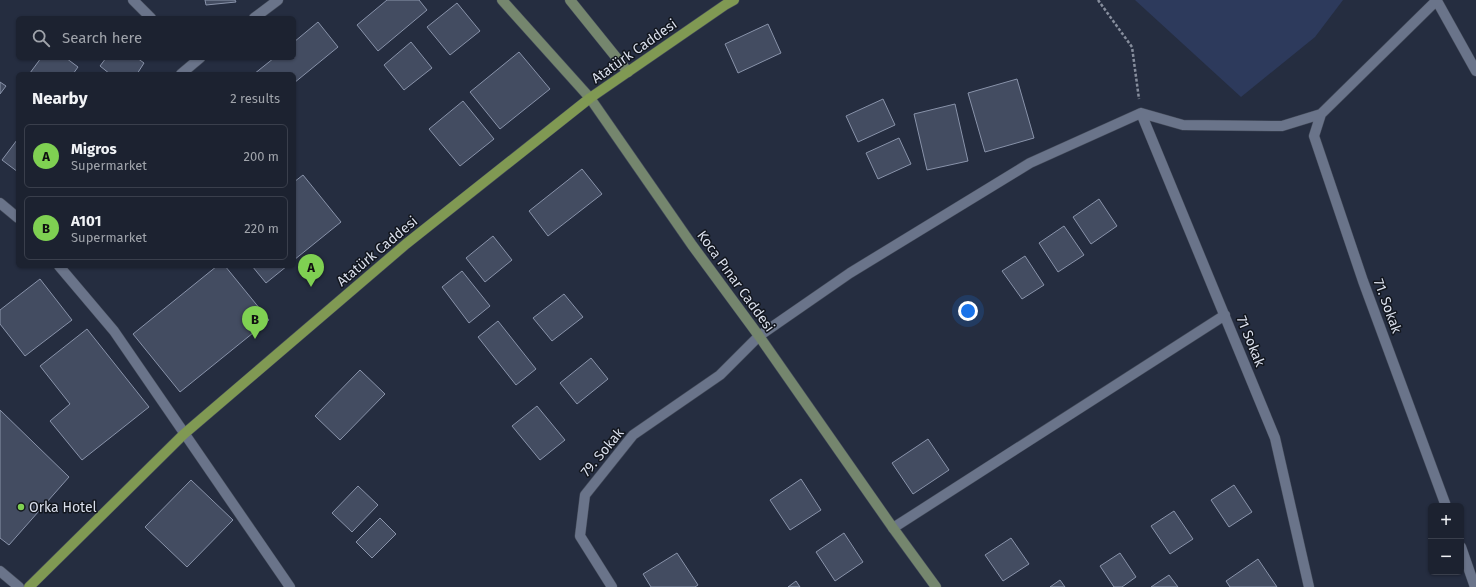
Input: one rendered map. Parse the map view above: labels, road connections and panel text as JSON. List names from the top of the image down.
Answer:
{
  "streets": {
    "main road": ["Atatürk Caddesi"],
    "street": [
      "Koca Pınar Caddesi",
      "71. Sokak",
      "71 Sokak",
      "79. Sokak"
    ]
  },
  "crossings": [
    ["Atatürk Caddesi", "Koca Pınar Caddesi"],
    ["Koca Pınar Caddesi", "79. Sokak"],
    ["71 Sokak", "79. Sokak"]
  ],
  "places": ["Orka Hotel"],
  "page": {
    "search": "Search here",
    "heading": ["Nearby", "2 results"],
    "list": [
      {
        "mark": "A",
        "name": "Migros",
        "note": "Supermarket",
        "value": "200 m"
      },
      {
        "mark": "B",
        "name": "A101",
        "note": "Supermarket",
        "value": "220 m"
      }
    ],
    "pins": ["A", "B"],
    "map_buttons": ["+", "−"]
  }
}
